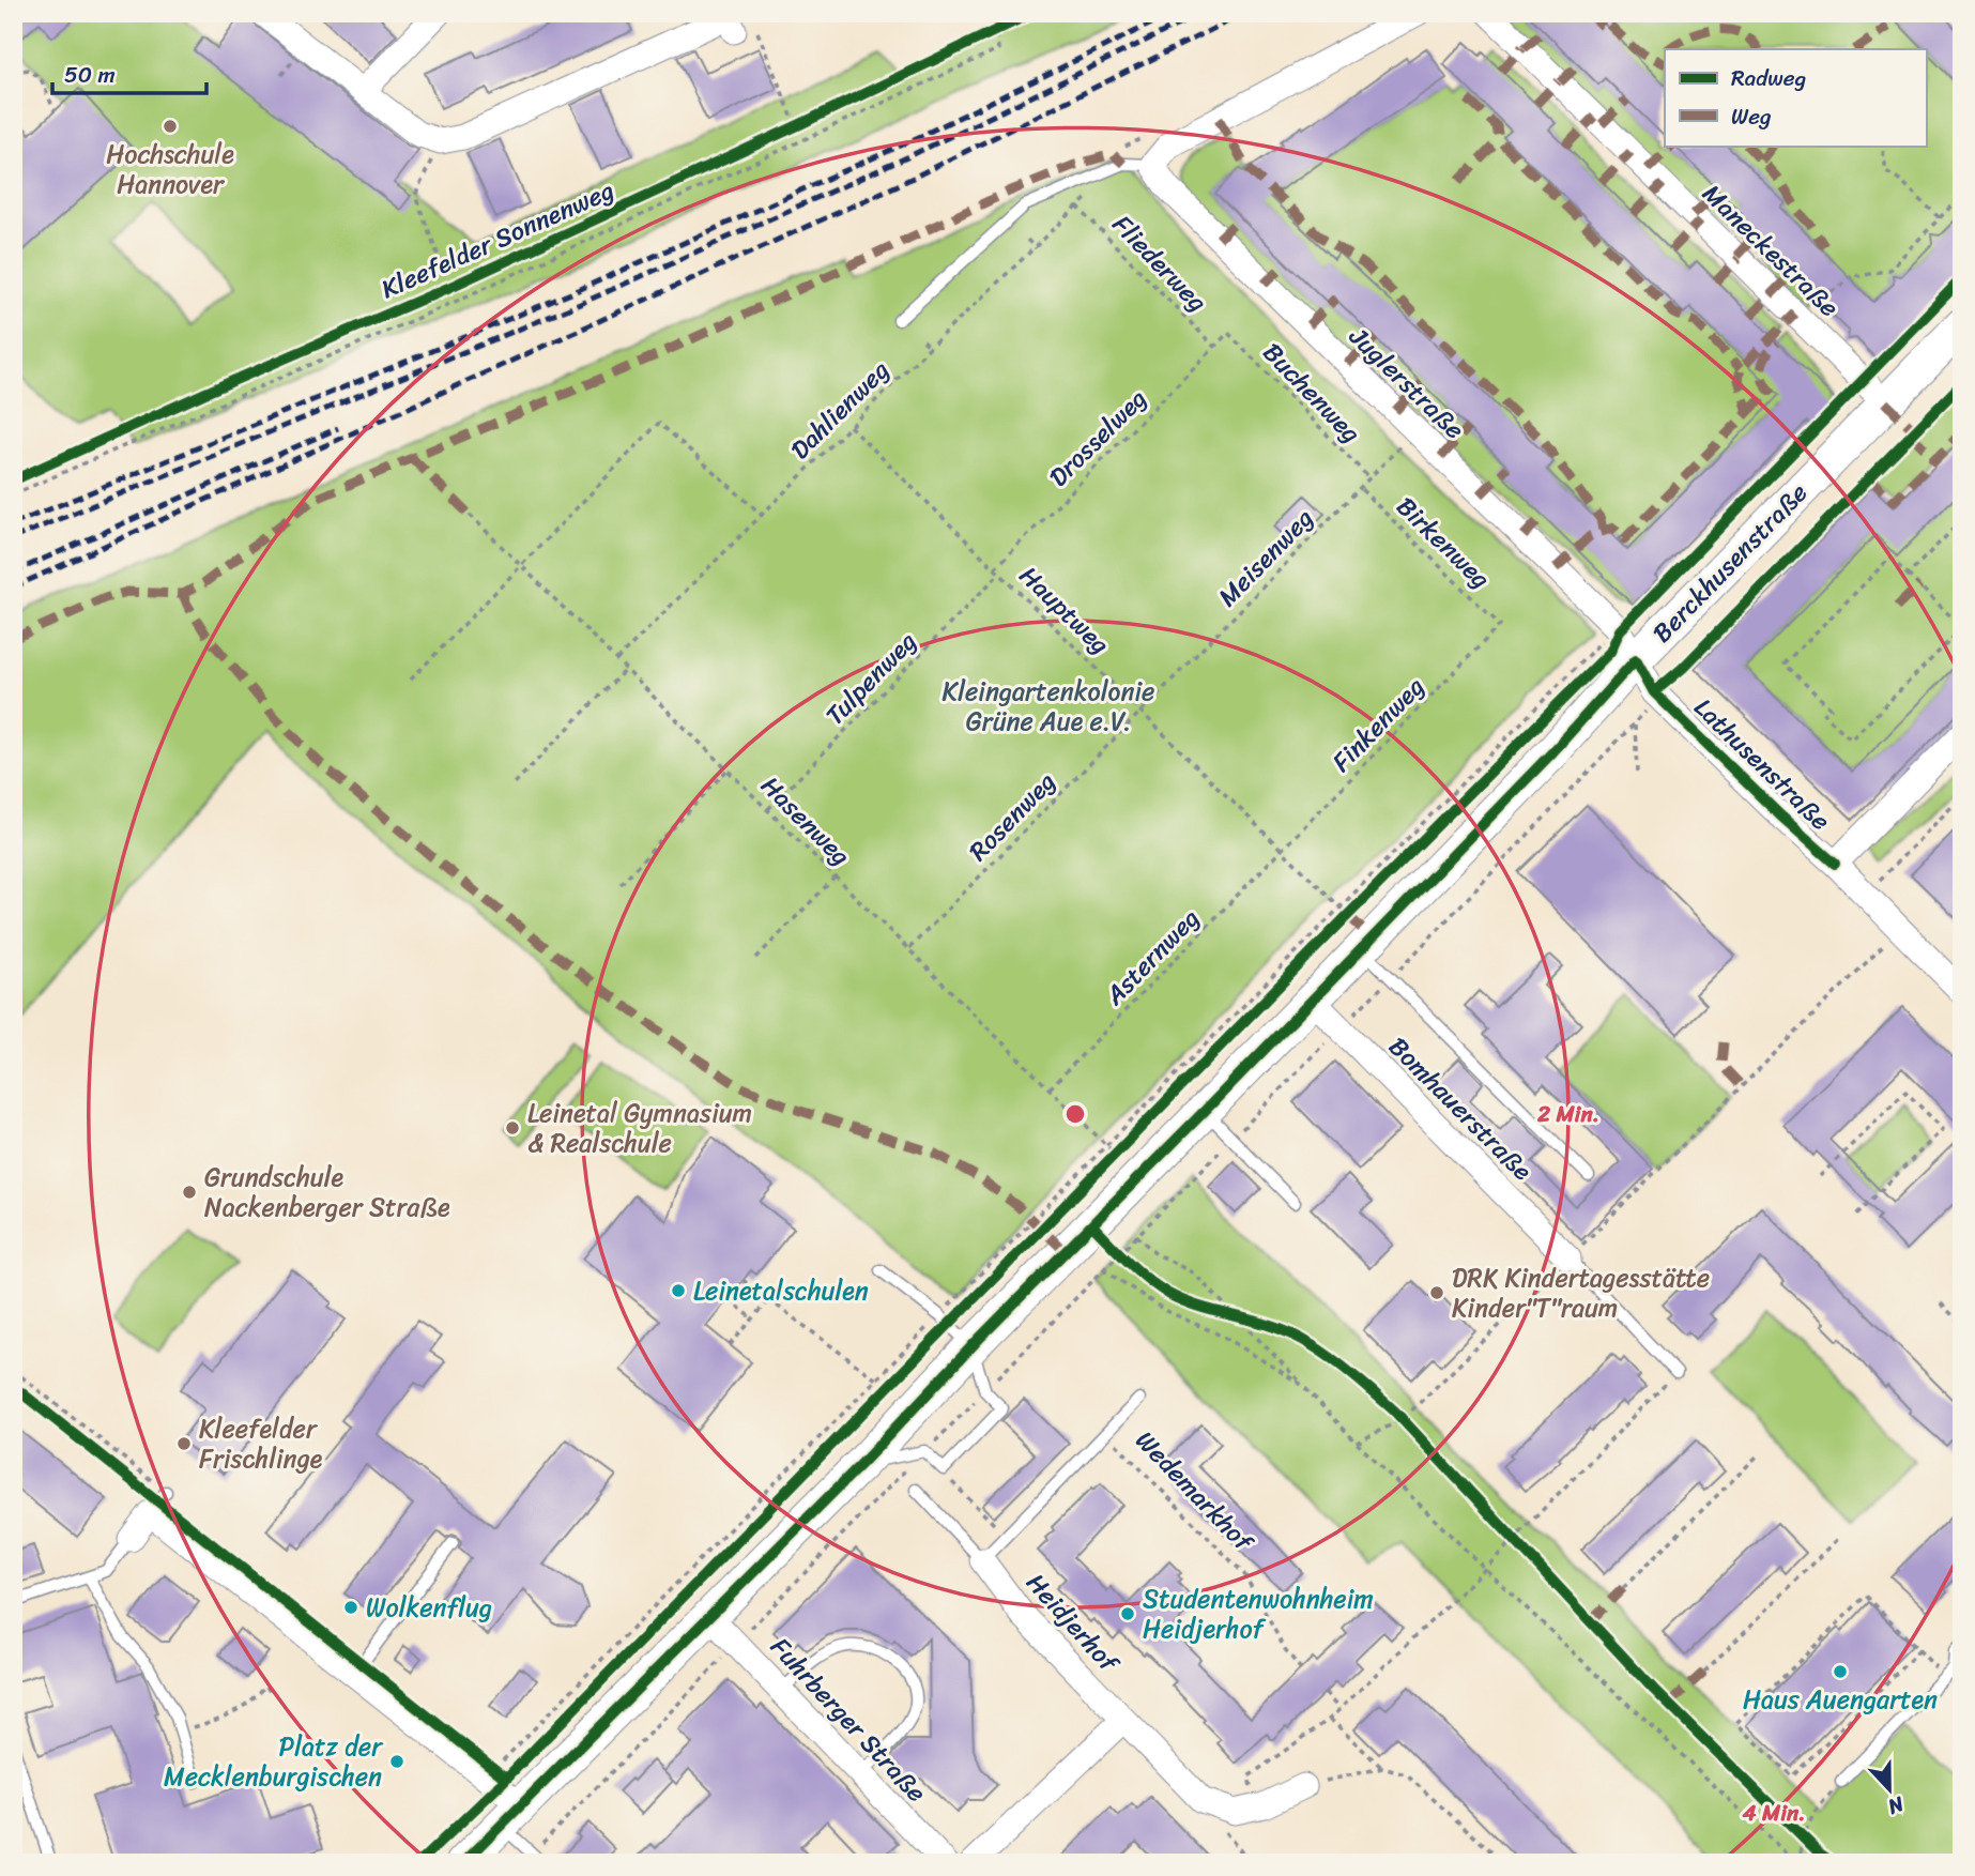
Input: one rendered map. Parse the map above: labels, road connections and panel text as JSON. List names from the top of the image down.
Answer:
{
  "streets": {
    "street": [
      "Maneckestraße",
      "Juglerstraße",
      "Berckhusenstraße",
      "Lathusenstraße",
      "Bomhauerstraße",
      "Heidjerhof",
      "Fuhrberger Straße"
    ],
    "lane": ["Wedemarkhof"],
    "path": [
      "Fliederweg",
      "Buchenweg",
      "Dahlienweg",
      "Drosselweg",
      "Birkenweg",
      "Meisenweg",
      "Hauptweg",
      "Tulpenweg",
      "Finkenweg",
      "Rosenweg",
      "Hasenweg",
      "Asternweg"
    ],
    "cycle path": ["Kleefelder Sonnenweg"]
  },
  "crossings": [
    ["Maneckestraße", "Berckhusenstraße"],
    ["Fliederweg", "Dahlienweg"],
    ["Fliederweg", "Drosselweg"],
    ["Juglerstraße", "Meisenweg"],
    ["Juglerstraße", "Berckhusenstraße"],
    ["Juglerstraße", "Lathusenstraße"],
    ["Buchenweg", "Drosselweg"],
    ["Buchenweg", "Meisenweg"],
    ["Dahlienweg", "Hauptweg"],
    ["Dahlienweg", "Hasenweg"],
    ["Drosselweg", "Hauptweg"],
    ["Birkenweg", "Meisenweg"],
    ["Birkenweg", "Finkenweg"],
    ["Meisenweg", "Hauptweg"],
    ["Meisenweg", "Rosenweg"],
    ["Berckhusenstraße", "Lathusenstraße"],
    ["Berckhusenstraße", "Bomhauerstraße"],
    ["Berckhusenstraße", "Fuhrberger Straße"],
    ["Hauptweg", "Tulpenweg"],
    ["Hauptweg", "Finkenweg"],
    ["Hauptweg", "Rosenweg"],
    ["Hauptweg", "Asternweg"],
    ["Tulpenweg", "Hasenweg"],
    ["Finkenweg", "Asternweg"],
    ["Rosenweg", "Hasenweg"],
    ["Hasenweg", "Asternweg"],
    ["Wedemarkhof", "Heidjerhof"]
  ],
  "parks": ["Kleingartenkolonie Grüne Aue e.V."],
  "places": [
    "Hochschule Hannover",
    "Leinetal Gymnasium & Realschule",
    "Grundschule Nackenberger Straße",
    "Leinetalschulen",
    "DRK Kindertagesstätte Kinder\"T\"raum",
    "Kleefelder Frischlinge",
    "Wolkenflug",
    "Studentenwohnheim Heidjerhof",
    "Haus Auengarten",
    "Platz der Mecklenburgischen"
  ],
  "legend": ["Radweg", "Weg"],
  "scale_bar": "50 m",
  "north": "bottom",
  "rings": ["2 Min.", "4 Min."]
}
